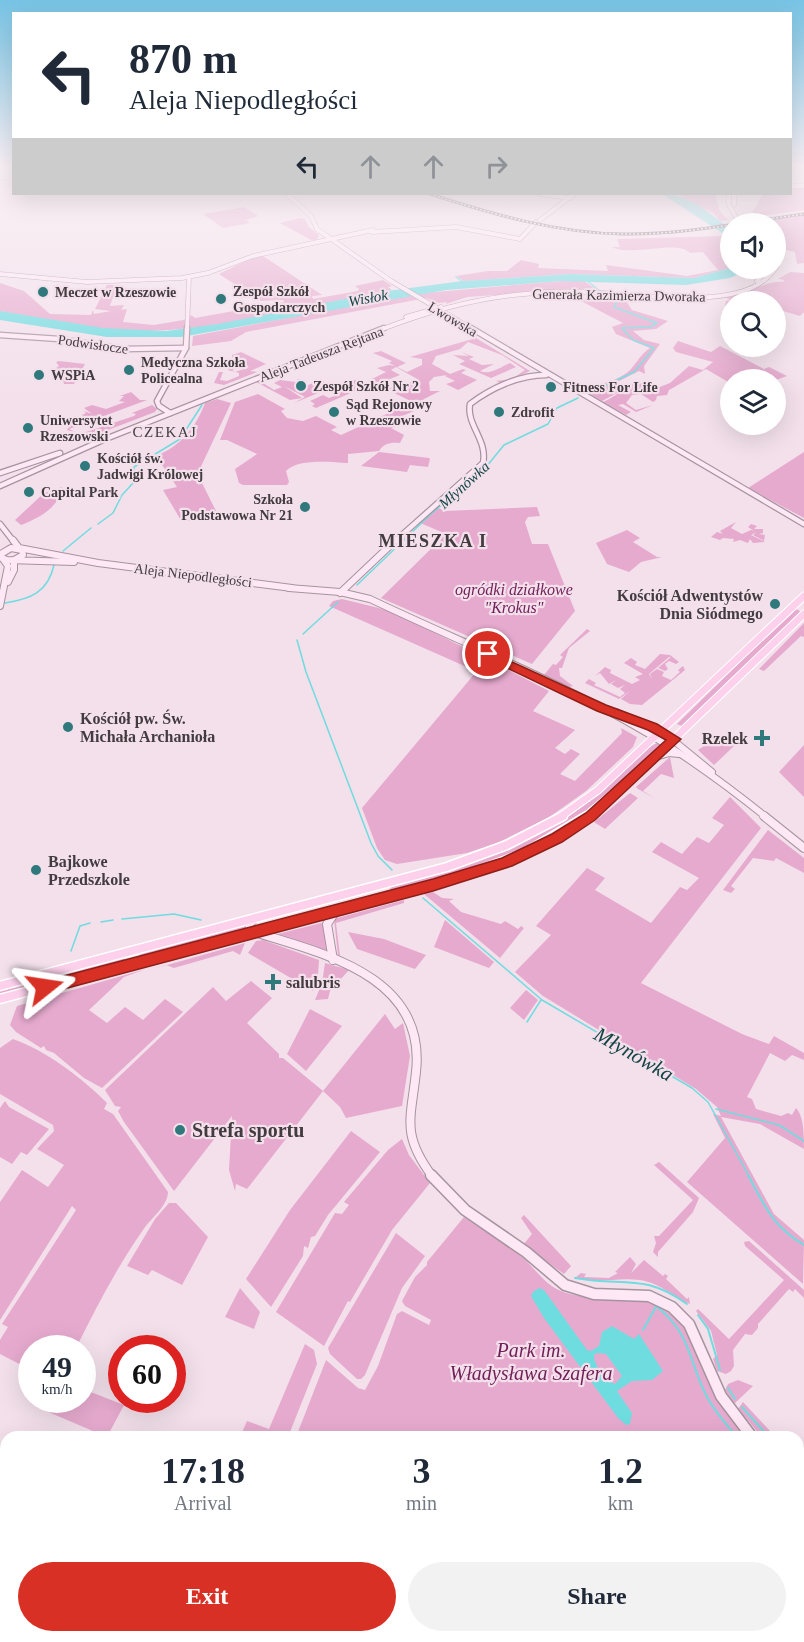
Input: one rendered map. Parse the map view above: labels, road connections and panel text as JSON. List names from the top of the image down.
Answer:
{
  "streets": {
    "street": [
      "Generała Kazimierza Dworaka",
      "Lwowska",
      "Podwisłocze",
      "Aleja Tadeusza Rejtana",
      "Aleja Niepodległości"
    ]
  },
  "crossings": [
    ["Generała Kazimierza Dworaka", "Lwowska"],
    ["Generała Kazimierza Dworaka", "Aleja Tadeusza Rejtana"],
    ["Lwowska", "Aleja Tadeusza Rejtana"]
  ],
  "districts": ["CZEKAJ", "MIESZKA I"],
  "water": ["Wisłok", "Młynówka"],
  "parks": ["ogródki działkowe \"Krokus\"", "Park im. Władysława Szafera"],
  "places": {
    "other": [
      "Meczet w Rzeszowie",
      "Zespół Szkół Gospodarczych",
      "Medyczna Szkoła Policealna",
      "WSPiA",
      "Zespół Szkół Nr 2",
      "Fitness For Life",
      "Sąd Rejonowy w Rzeszowie",
      "Zdrofit",
      "Uniwersytet Rzeszowski",
      "Kościół św. Jadwigi Królowej",
      "Capital Park",
      "Szkoła Podstawowa Nr 21",
      "Kościół Adwentystów Dnia Siódmego",
      "Kościół pw. Św. Michała Archanioła",
      "Bajkowe Przedszkole",
      "Strefa sportu"
    ],
    "health": ["Rzelek", "salubris"]
  },
  "page": {
    "turn": ["870 m", "Aleja Niepodległości"],
    "speed": "49 km/h",
    "limit": "60",
    "eta": [
      "17:18",
      "Arrival",
      "3",
      "min",
      "1.2",
      "km"
    ],
    "buttons": ["Exit", "Share"]
  }
}
